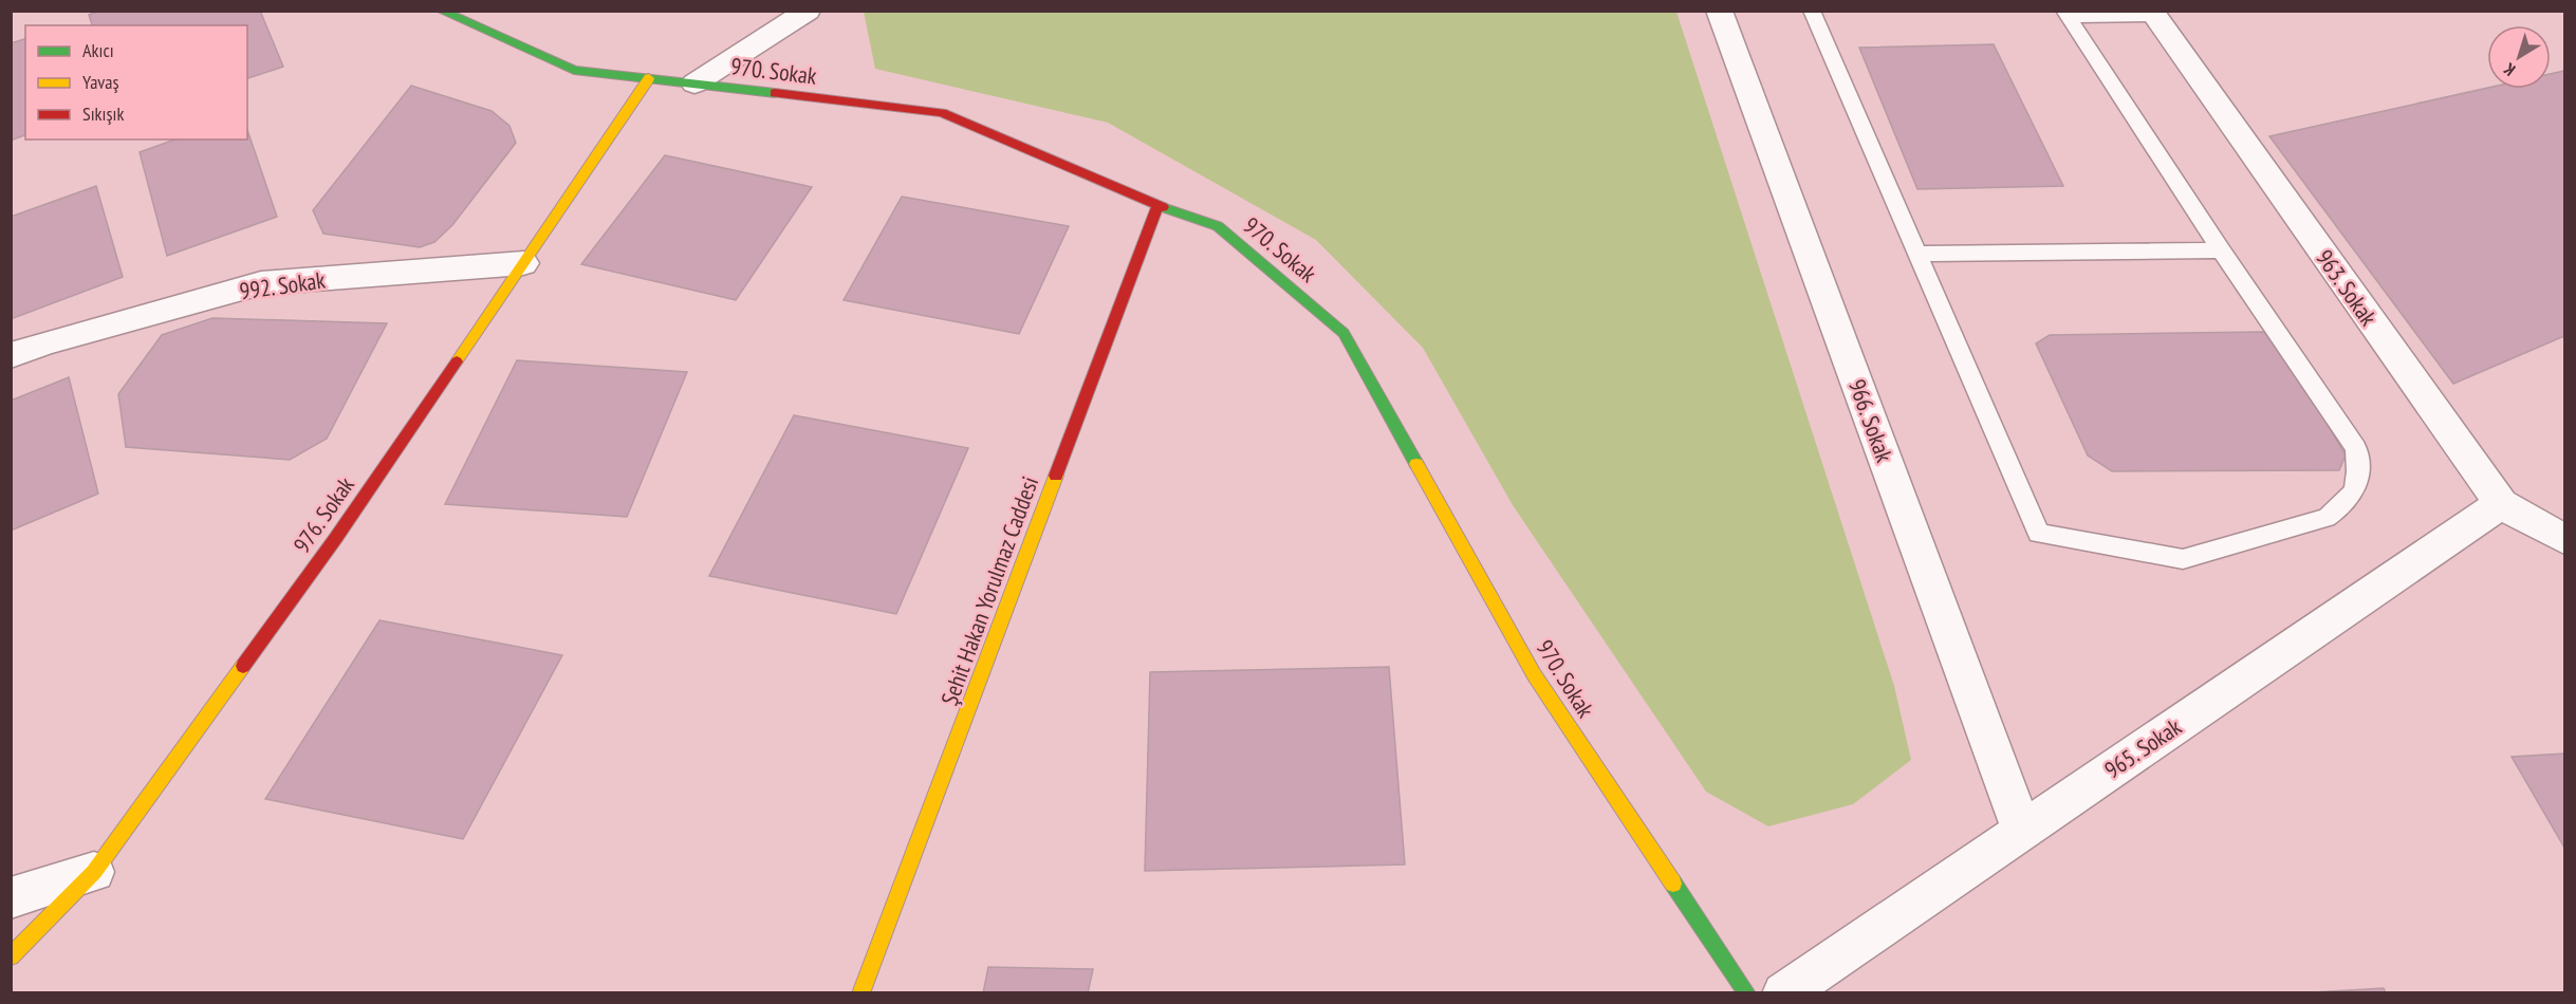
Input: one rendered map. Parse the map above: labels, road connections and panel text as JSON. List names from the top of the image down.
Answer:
{
  "streets": {
    "street": [
      "970. Sokak",
      "992. Sokak",
      "963. Sokak",
      "966. Sokak",
      "976. Sokak",
      "Şehit Hakan Yorulmaz Caddesi",
      "965. Sokak"
    ]
  },
  "crossings": [
    ["970. Sokak", "976. Sokak"],
    ["970. Sokak", "Şehit Hakan Yorulmaz Caddesi"],
    ["992. Sokak", "976. Sokak"],
    ["963. Sokak", "965. Sokak"],
    ["966. Sokak", "965. Sokak"]
  ],
  "legend": ["Akıcı", "Yavaş", "Sıkışık"],
  "north": "bottom left"
}
